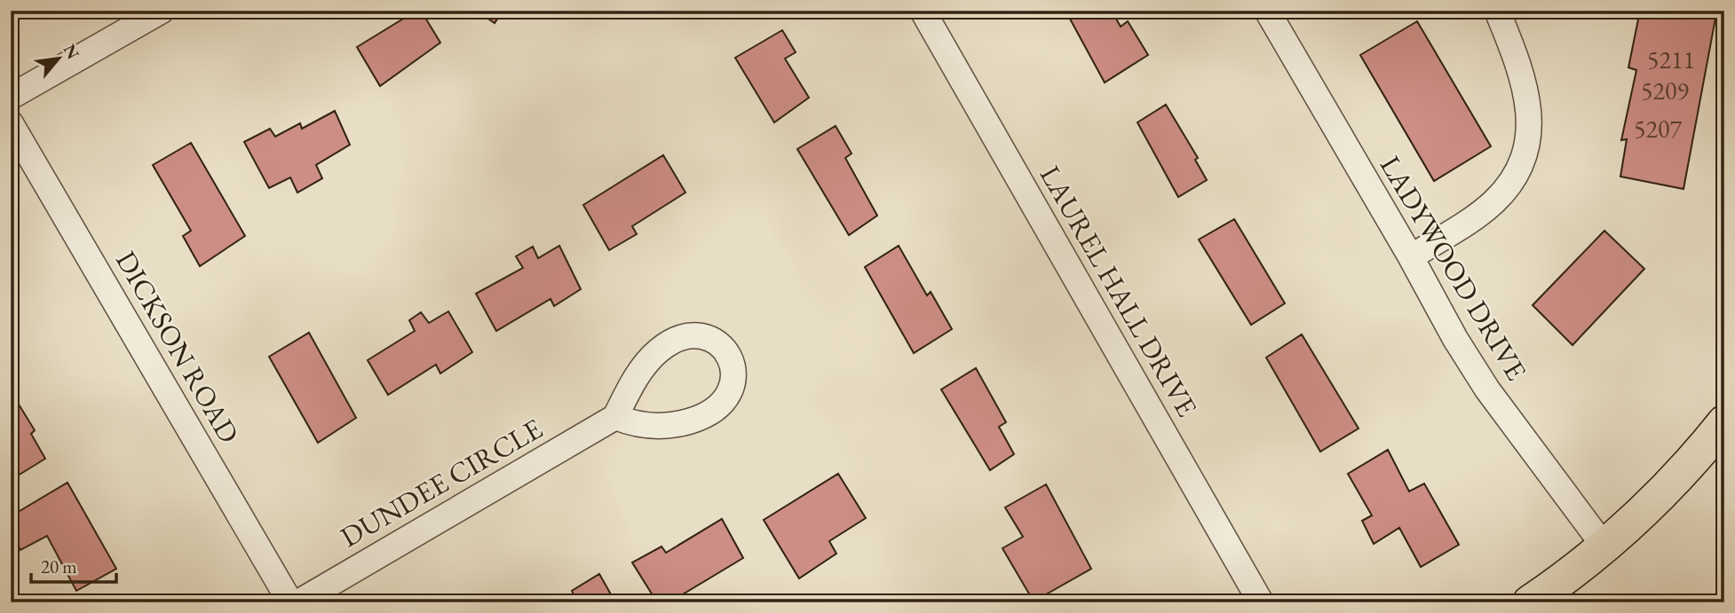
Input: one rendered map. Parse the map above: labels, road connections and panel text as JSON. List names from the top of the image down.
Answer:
{
  "streets": {
    "street": [
      "LADYWOOD DRIVE",
      "LAUREL HALL DRIVE",
      "DICKSON ROAD",
      "DUNDEE CIRCLE"
    ]
  },
  "house_numbers": ["5211", "5209", "5207"],
  "scale_bar": "20 m",
  "north": "top right"
}
